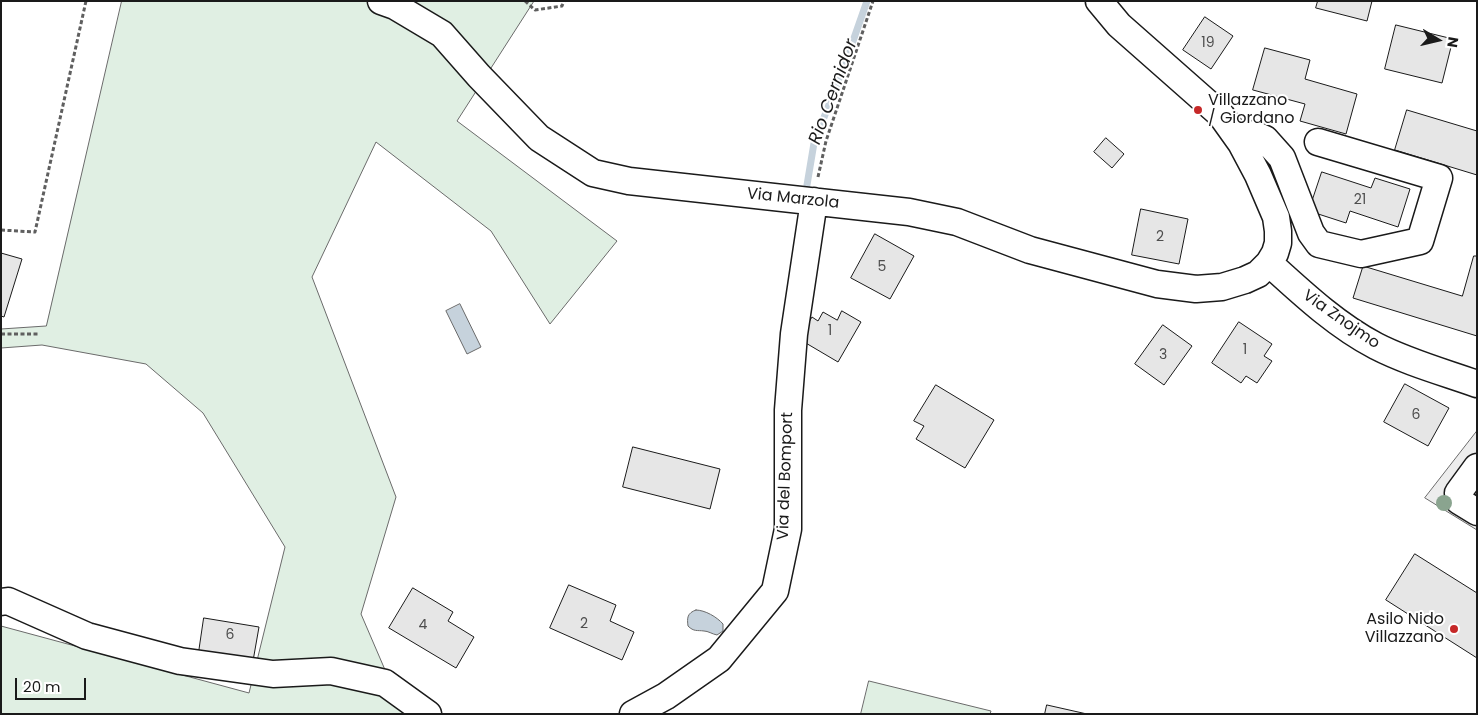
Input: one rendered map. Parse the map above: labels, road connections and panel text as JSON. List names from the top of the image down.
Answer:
{
  "streets": {
    "street": ["Via Marzola", "Via Znojmo", "Via del Bomport"]
  },
  "crossings": [
    ["Via Marzola", "Via Znojmo"],
    ["Via Marzola", "Via del Bomport"]
  ],
  "water": ["Rio Cernidor"],
  "places": ["Villazzano / Giordano", "Asilo Nido Villazzano"],
  "house_numbers": [
    "19",
    "21",
    "2",
    "5",
    "1",
    "1",
    "3",
    "6",
    "2",
    "4",
    "6"
  ],
  "scale_bar": "20 m",
  "north": "right"
}
